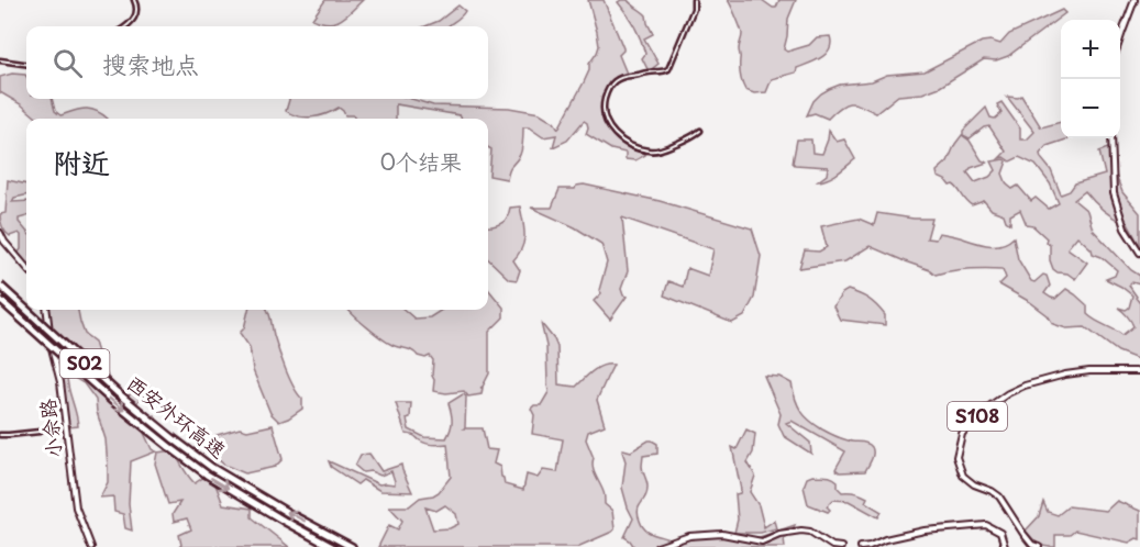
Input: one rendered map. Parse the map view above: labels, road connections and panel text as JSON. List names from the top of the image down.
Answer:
{
  "streets": {
    "highway": ["S02", "西安外环高速"],
    "main road": ["S108", "小佘路"]
  },
  "page": {
    "map_buttons": ["+", "−"],
    "search": "搜索地点",
    "heading": ["附近", "0个结果"]
  }
}
